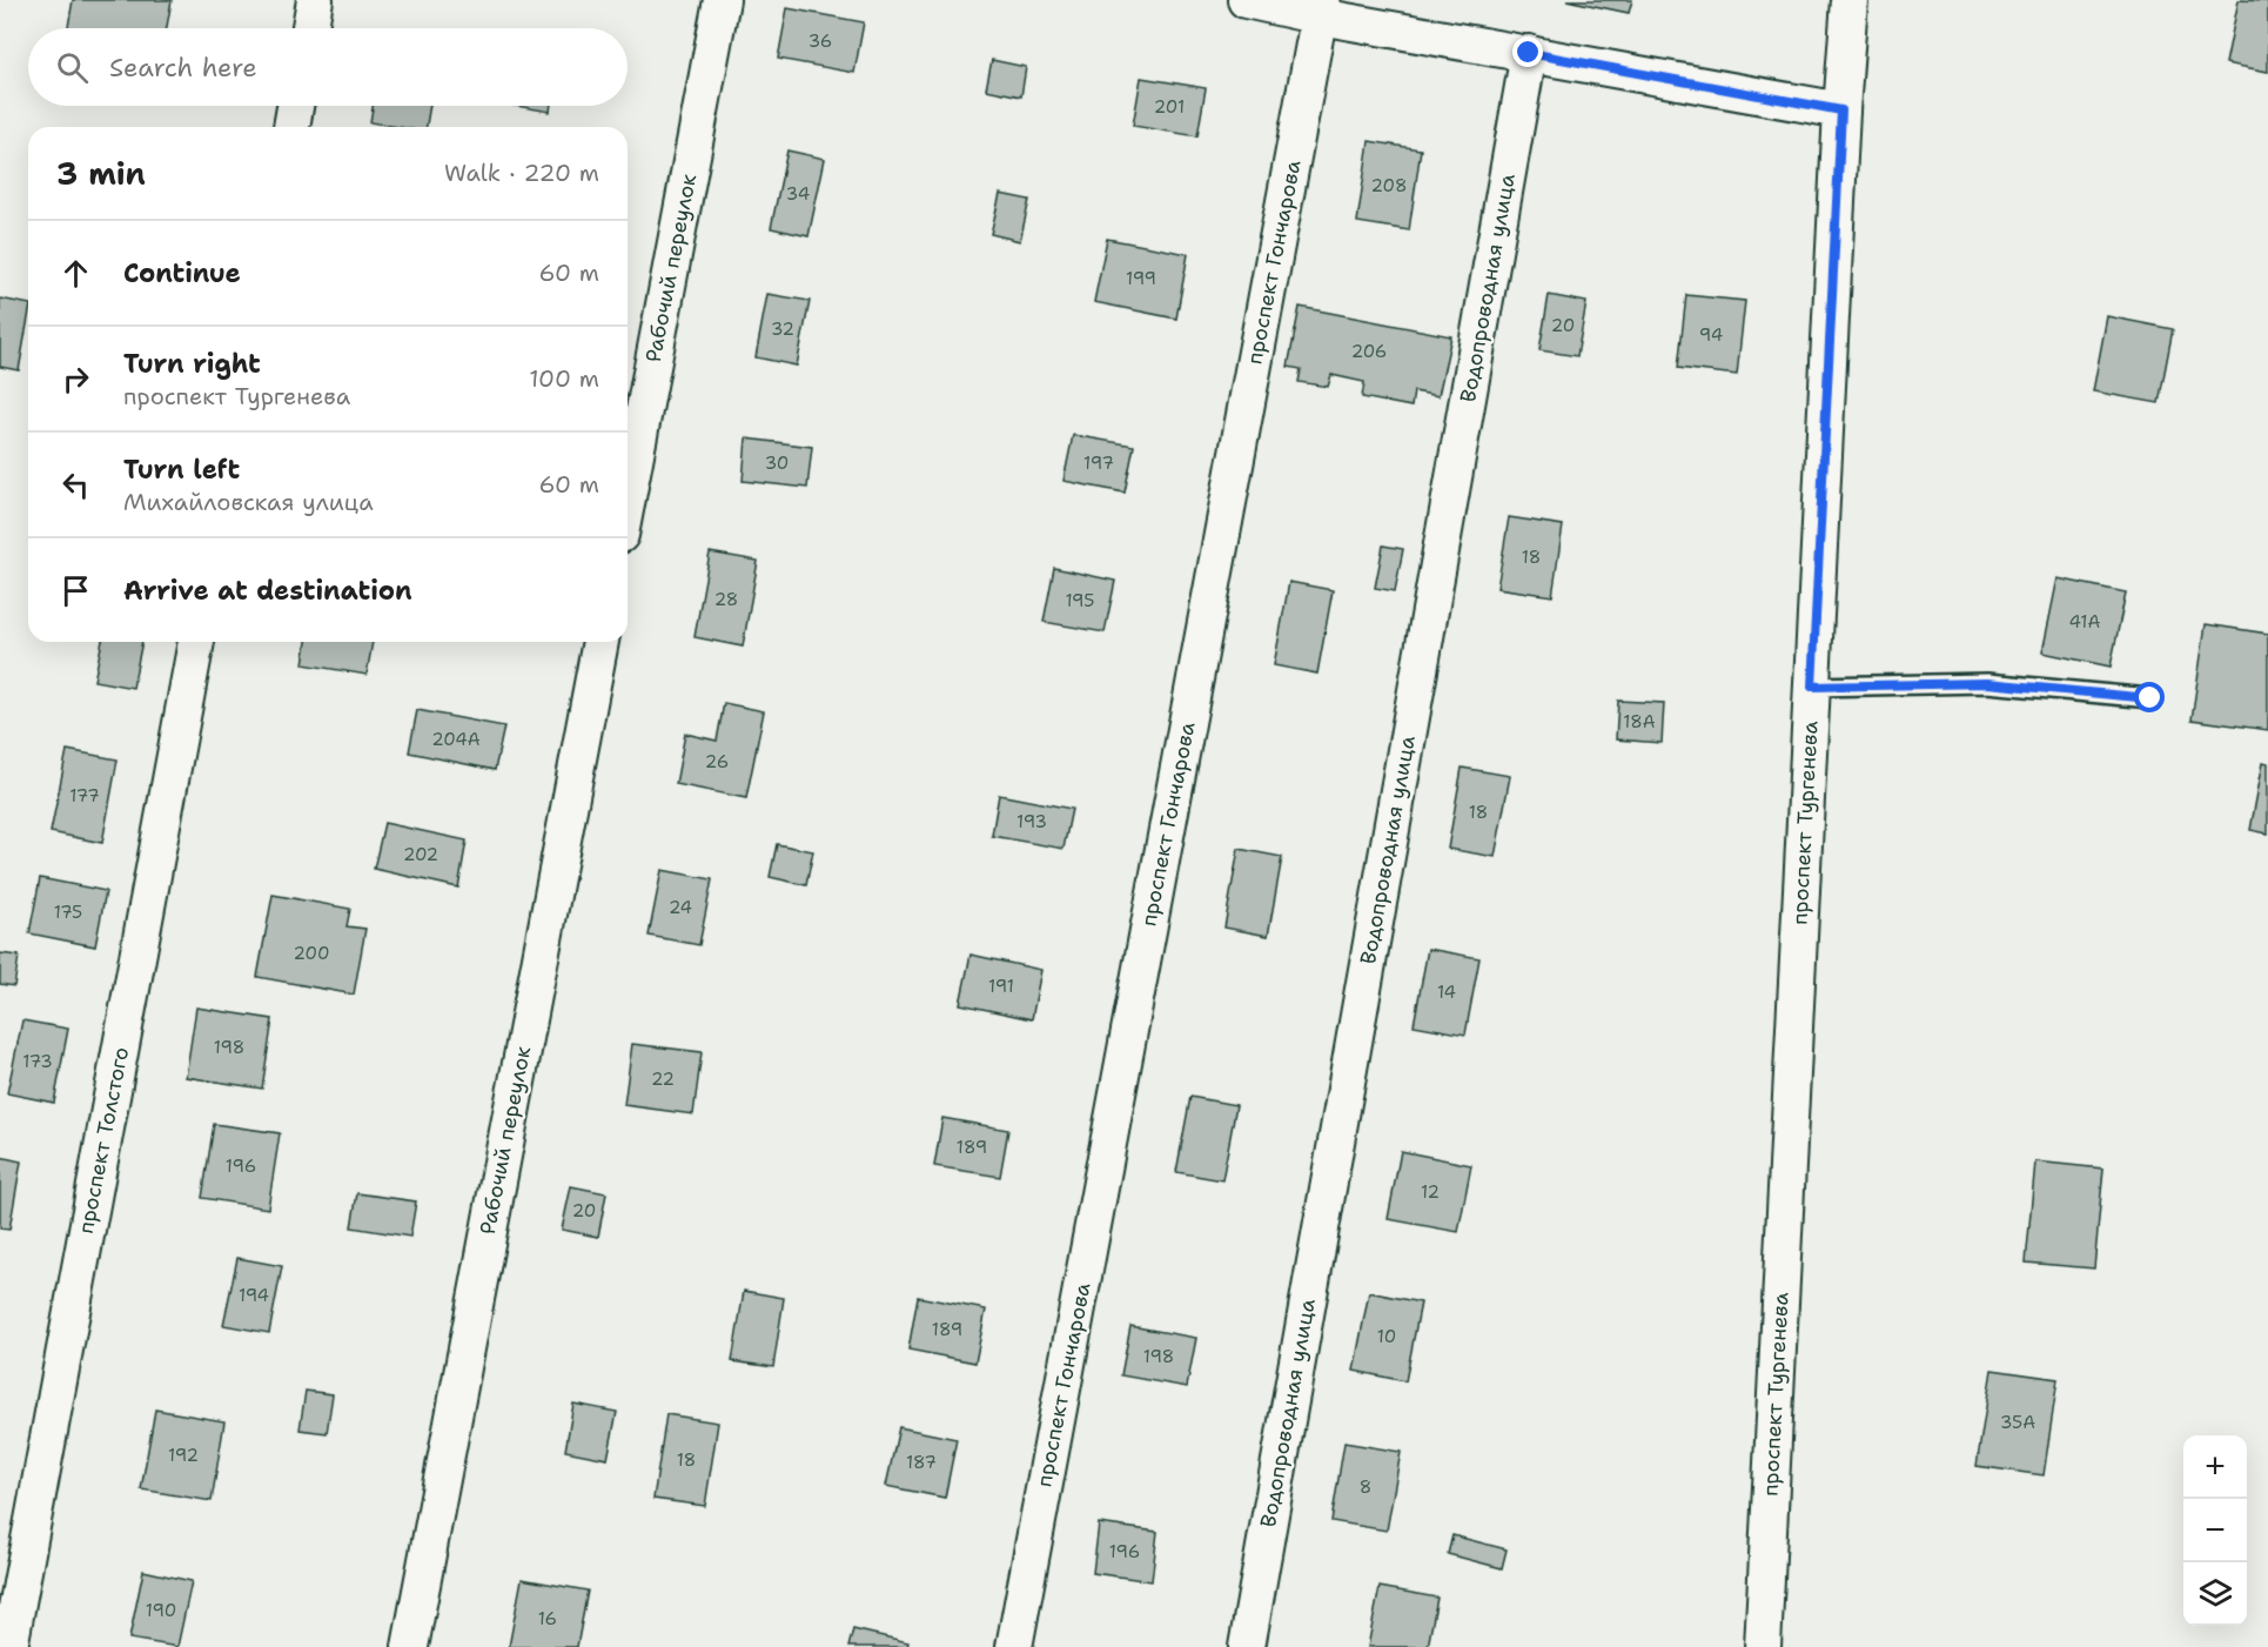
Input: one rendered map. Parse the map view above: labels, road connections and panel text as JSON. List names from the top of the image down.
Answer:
{
  "streets": {
    "street": [
      "проспект Гончарова",
      "Рабочий переулок",
      "Водопроводная улица",
      "проспект Тургенева",
      "проспект Толстого"
    ]
  },
  "house_numbers": [
    "36",
    "201",
    "208",
    "34",
    "199",
    "20",
    "32",
    "94",
    "206",
    "30",
    "197",
    "18",
    "28",
    "195",
    "41А",
    "18А",
    "204А",
    "26",
    "177",
    "18",
    "193",
    "202",
    "24",
    "175",
    "200",
    "191",
    "14",
    "198",
    "173",
    "22",
    "189",
    "196",
    "12",
    "20",
    "194",
    "189",
    "10",
    "198",
    "35А",
    "192",
    "18",
    "187",
    "8",
    "196",
    "190",
    "16"
  ],
  "page": {
    "search": "Search here",
    "heading": ["3 min", "Walk · 220 m"],
    "list": [
      ["Continue", "60 m"],
      ["Turn right", "проспект Тургенева", "100 m"],
      ["Turn left", "Михайловская улица", "60 m"],
      "Arrive at destination"
    ],
    "map_buttons": ["+", "−"]
  }
}
